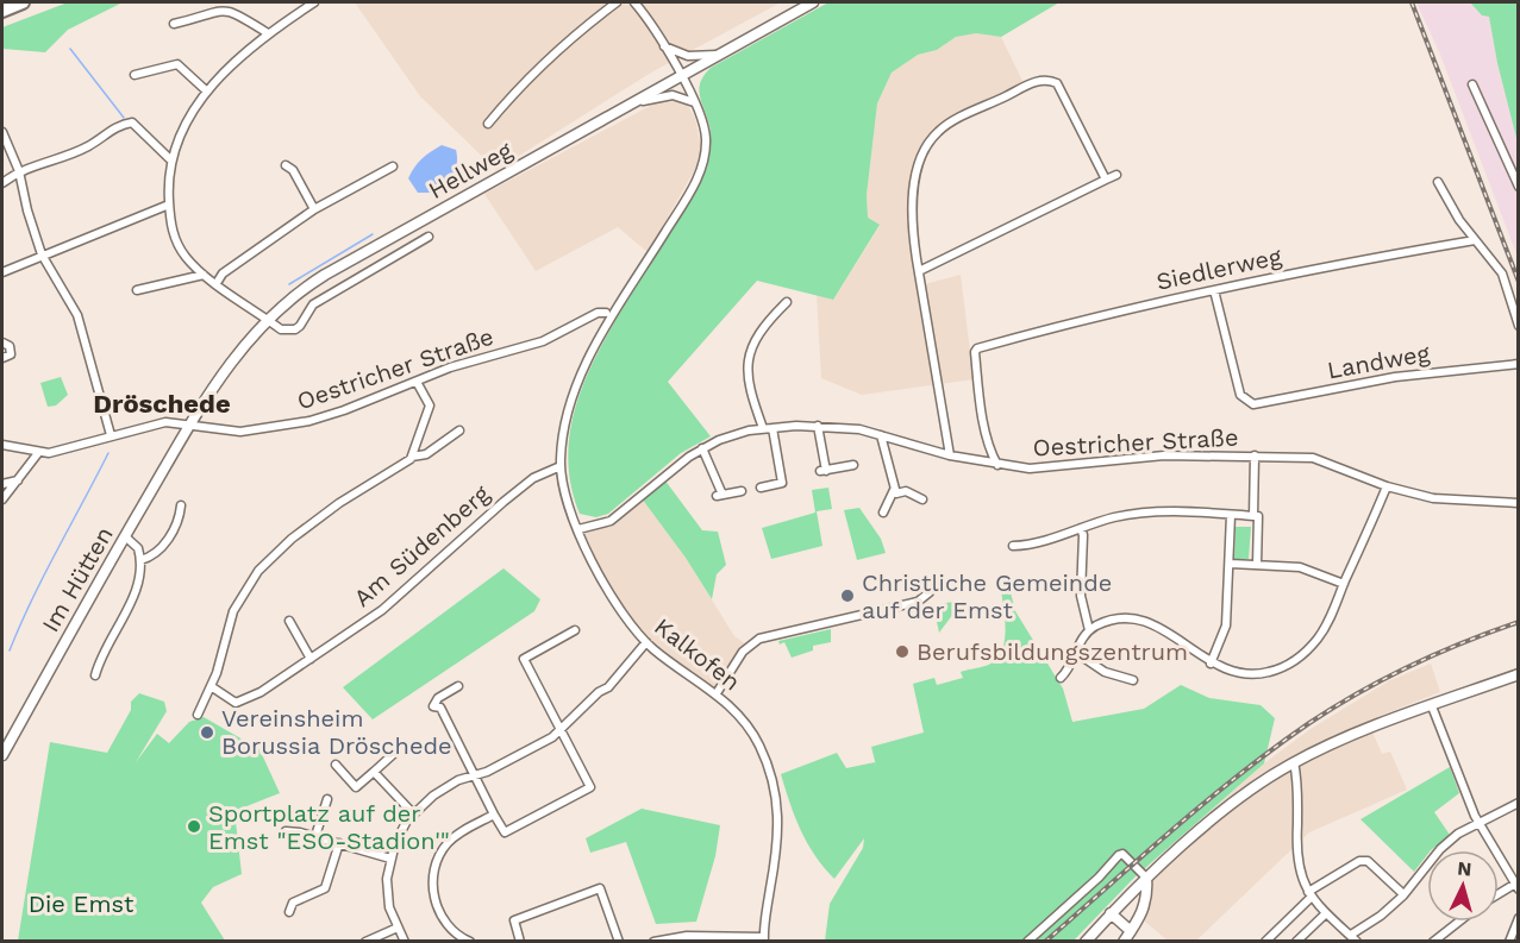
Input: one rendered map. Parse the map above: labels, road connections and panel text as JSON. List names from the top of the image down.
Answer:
{
  "streets": {
    "street": [
      "Hellweg",
      "Siedlerweg",
      "Landweg",
      "Oestricher Straße",
      "Am Südenberg",
      "Im Hütten",
      "Kalkofen"
    ]
  },
  "crossings": [
    ["Hellweg", "Oestricher Straße"],
    ["Hellweg", "Im Hütten"],
    ["Siedlerweg", "Landweg"],
    ["Siedlerweg", "Oestricher Straße"],
    ["Oestricher Straße", "Im Hütten"],
    ["Oestricher Straße", "Kalkofen"]
  ],
  "districts": ["Dröschede"],
  "parks": ["Die Emst"],
  "places": [
    "Christliche Gemeinde auf der Emst",
    "Berufsbildungszentrum",
    "Vereinsheim Borussia Dröschede",
    "Sportplatz auf der Emst \"ESO-Stadion'\""
  ],
  "north": "top"
}
